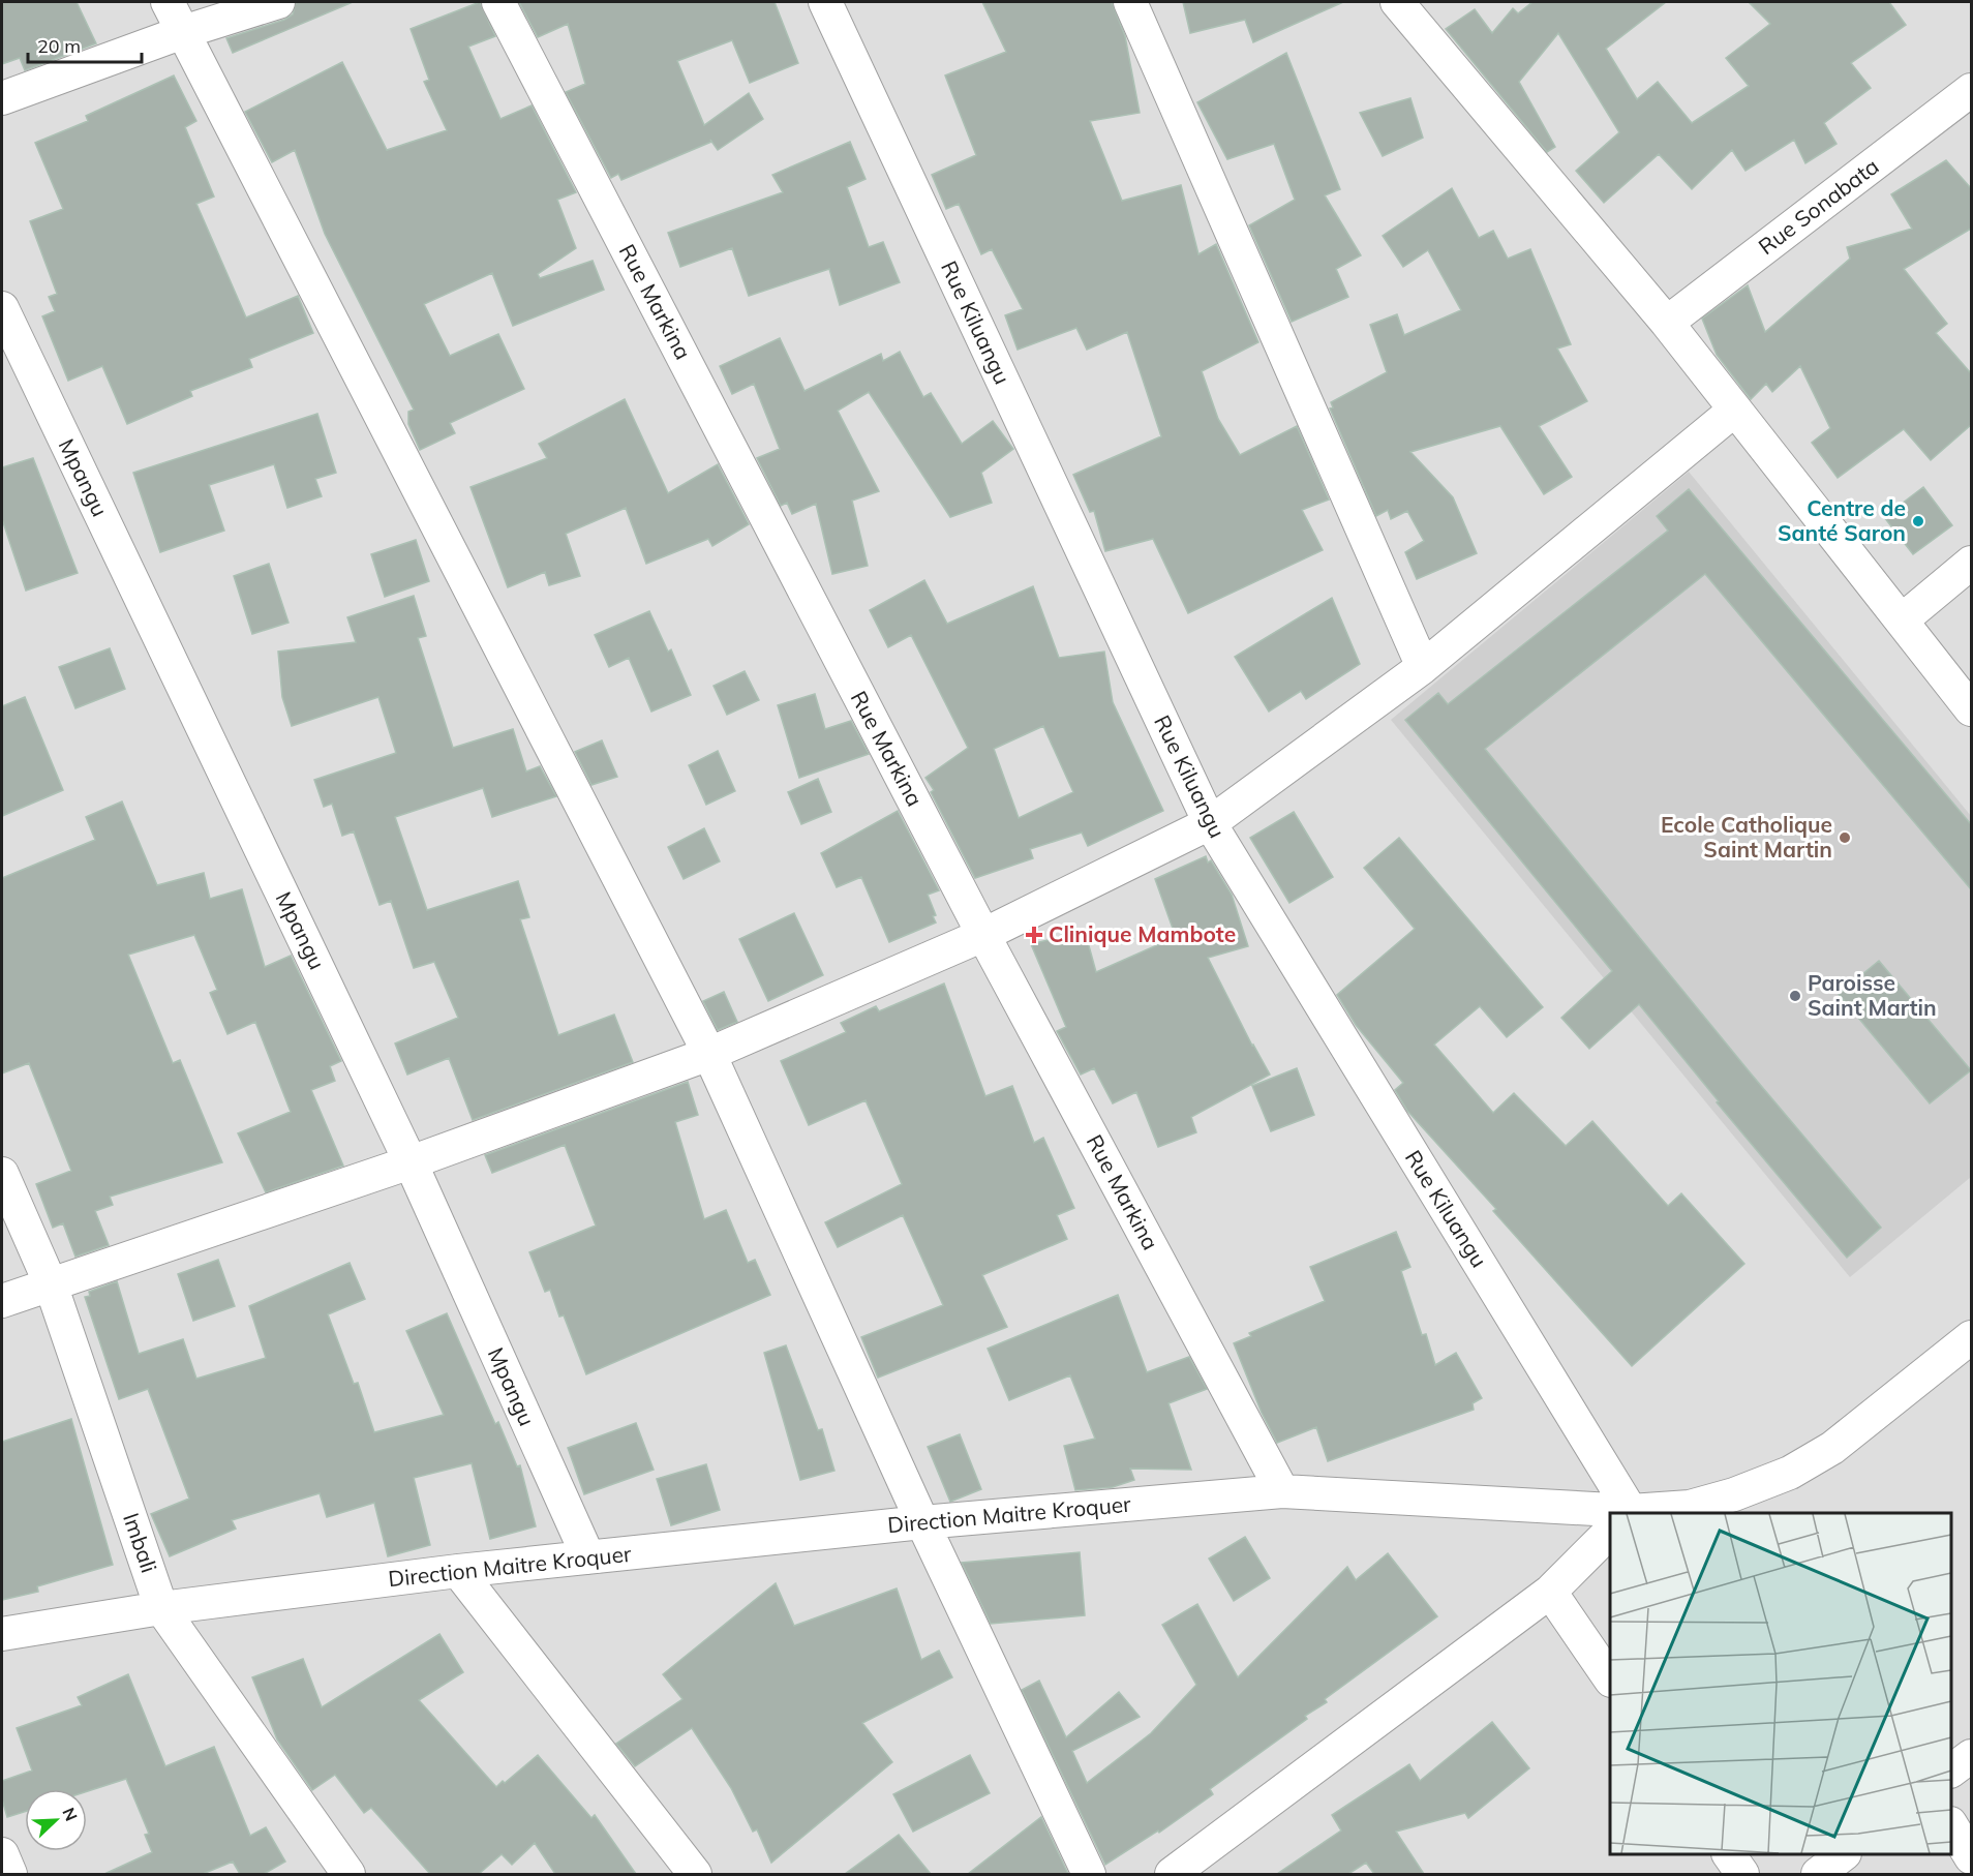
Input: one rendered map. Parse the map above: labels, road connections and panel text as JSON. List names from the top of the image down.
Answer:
{
  "streets": {
    "street": [
      "Rue Sonabata",
      "Rue Markina",
      "Rue Kiluangu",
      "Mpangu",
      "Direction Maitre Kroquer",
      "Imbali"
    ]
  },
  "crossings": [
    ["Rue Markina", "Direction Maitre Kroquer"],
    ["Mpangu", "Direction Maitre Kroquer"],
    ["Direction Maitre Kroquer", "Imbali"]
  ],
  "places": {
    "other": ["Centre de Santé Saron", "Ecole Catholique Saint Martin", "Paroisse Saint Martin"],
    "health": ["Clinique Mambote"]
  },
  "scale_bar": "20 m",
  "north": "top right"
}
